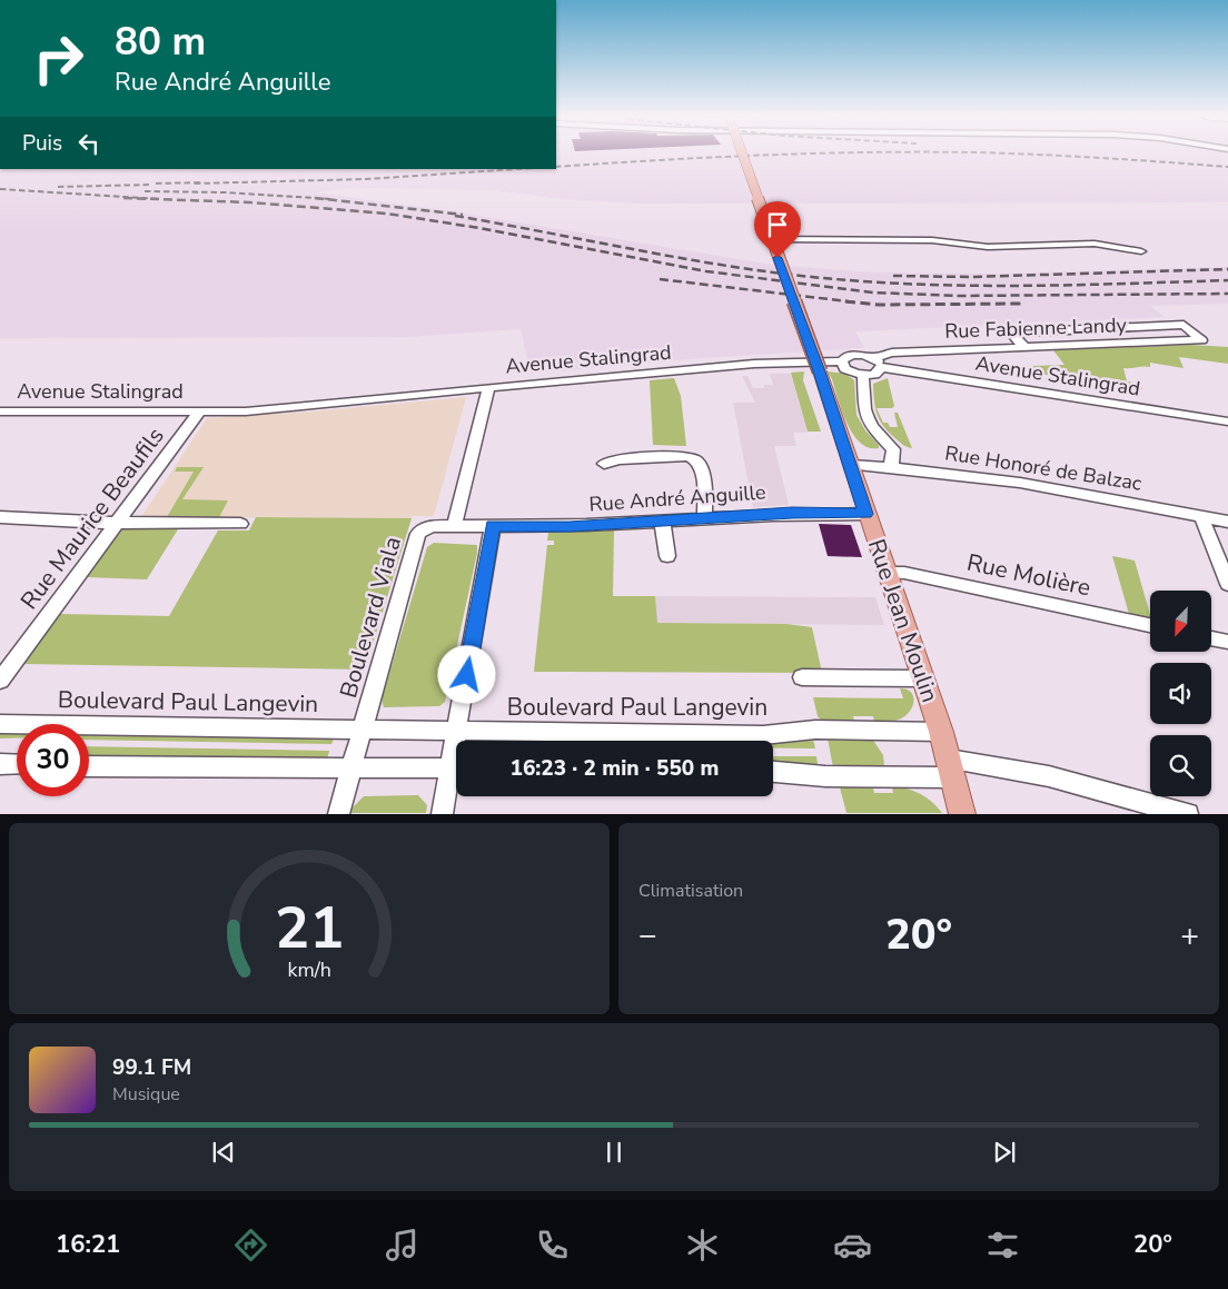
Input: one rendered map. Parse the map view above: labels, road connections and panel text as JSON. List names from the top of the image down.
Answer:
{
  "streets": {
    "main road": ["Rue Jean Moulin"],
    "street": [
      "Rue Fabienne Landy",
      "Avenue Stalingrad",
      "Rue Honoré de Balzac",
      "Rue André Anguille",
      "Rue Maurice Beaufils",
      "Rue Molière",
      "Boulevard Viala",
      "Boulevard Paul Langevin"
    ]
  },
  "crossings": [
    ["Rue Fabienne Landy", "Avenue Stalingrad"],
    ["Avenue Stalingrad", "Rue Maurice Beaufils"],
    ["Rue Honoré de Balzac", "Rue Jean Moulin"],
    ["Rue André Anguille", "Boulevard Viala"],
    ["Rue André Anguille", "Rue Jean Moulin"],
    ["Rue Molière", "Rue Jean Moulin"],
    ["Boulevard Viala", "Boulevard Paul Langevin"],
    ["Rue Jean Moulin", "Boulevard Paul Langevin"]
  ],
  "north": "bottom left",
  "page": {
    "turn": ["80 m", "Rue André Anguille"],
    "then": "Puis",
    "limit": "30",
    "trip": "16:23 · 2 min · 550 m",
    "tile": "Climatisation",
    "heat": ["−", "20°", "+"],
    "song": ["99.1 FM", "Musique"],
    "tabs": ["16:21", "20°"],
    "gauge": ["21", "km/h"]
  }
}
